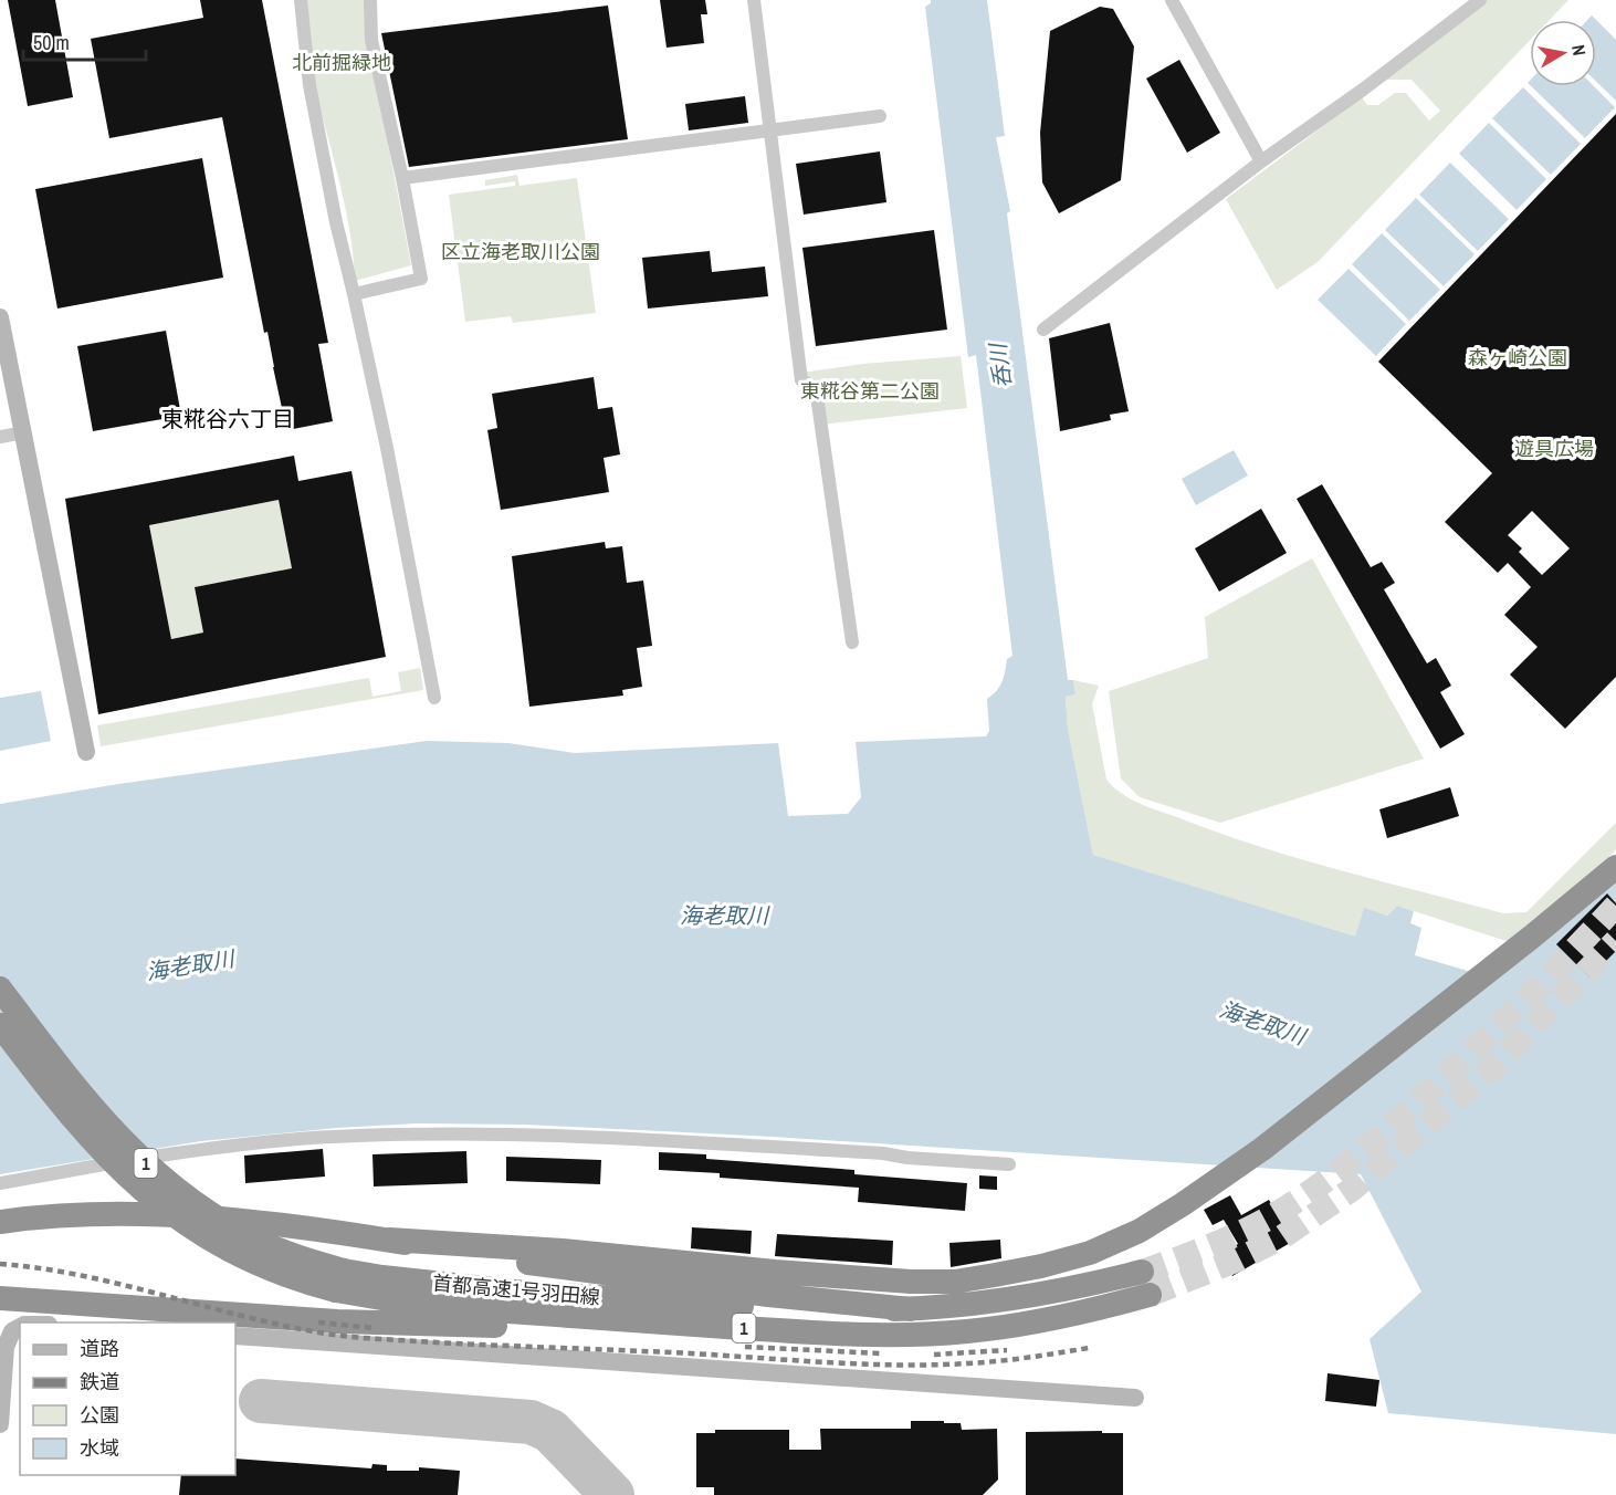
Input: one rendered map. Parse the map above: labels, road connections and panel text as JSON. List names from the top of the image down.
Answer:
{
  "streets": {
    "highway": ["1", "首都高速1号羽田線"]
  },
  "districts": ["東糀谷六丁目"],
  "water": ["呑川", "海老取川"],
  "parks": [
    "北前掘緑地",
    "区立海老取川公園",
    "森ヶ崎公園",
    "東糀谷第二公園",
    "遊具広場"
  ],
  "legend": [
    "道路",
    "鉄道",
    "公園",
    "水域"
  ],
  "scale_bar": "50 m",
  "north": "right"
}
